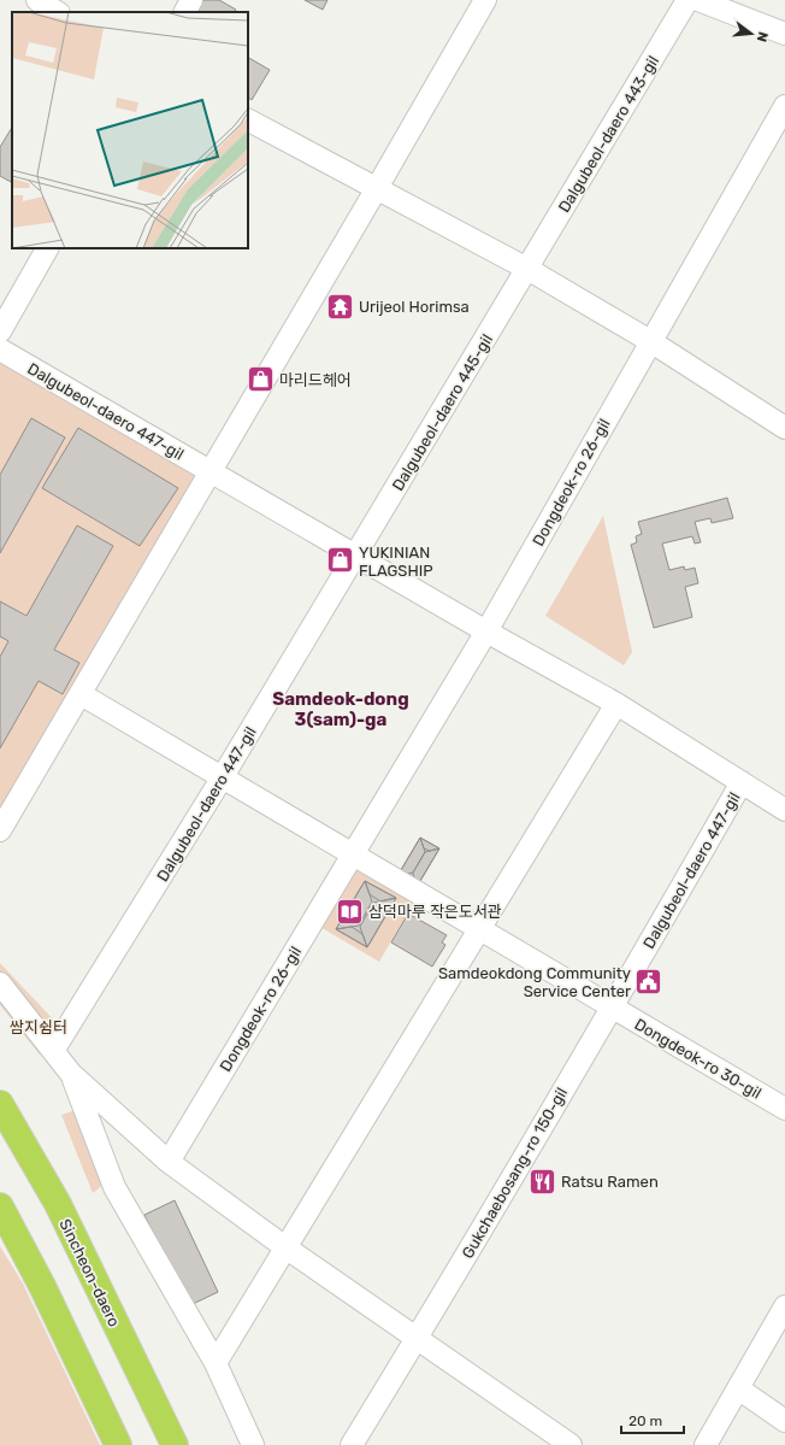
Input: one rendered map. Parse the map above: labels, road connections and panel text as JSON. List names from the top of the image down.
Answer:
{
  "streets": {
    "highway": ["Sincheon-daero"],
    "street": [
      "Dalgubeol-daero 443-gil",
      "Dalgubeol-daero 447-gil",
      "Dalgubeol-daero 445-gil",
      "Dongdeok-ro 26-gil",
      "Dongdeok-ro 30-gil",
      "Gukchaebosang-ro 150-gil"
    ]
  },
  "crossings": [
    ["Dalgubeol-daero 443-gil", "Dalgubeol-daero 445-gil"],
    ["Dalgubeol-daero 447-gil", "Dalgubeol-daero 445-gil"],
    ["Dalgubeol-daero 447-gil", "Dongdeok-ro 26-gil"],
    ["Dalgubeol-daero 447-gil", "Dongdeok-ro 30-gil"],
    ["Dalgubeol-daero 447-gil", "Gukchaebosang-ro 150-gil"],
    ["Dongdeok-ro 30-gil", "Gukchaebosang-ro 150-gil"]
  ],
  "districts": ["Samdeok-dong 3(sam)-ga"],
  "parks": ["쌈지쉼터"],
  "places": {
    "temple": ["Urijeol Horimsa"],
    "shop": ["마리드헤어", "YUKINIAN FLAGSHIP"],
    "library": ["삼덕마루 작은도서관"],
    "public building": ["Samdeokdong Community Service Center"],
    "restaurant": ["Ratsu Ramen"]
  },
  "scale_bar": "20 m",
  "north": "right"
}
